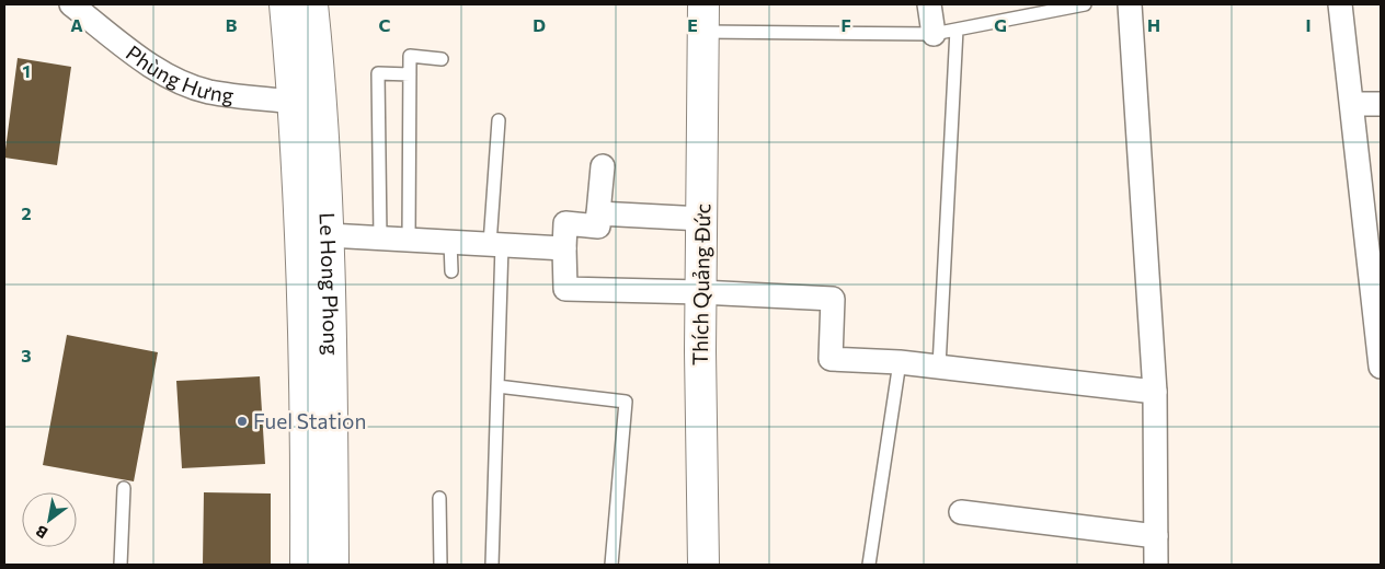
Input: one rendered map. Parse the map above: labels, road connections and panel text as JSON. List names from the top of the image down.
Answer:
{
  "streets": {
    "main road": ["Le Hong Phong", "Thích Quảng Đức"],
    "street": ["Phùng Hưng"]
  },
  "crossings": [
    ["Phùng Hưng", "Le Hong Phong"]
  ],
  "places": ["Fuel Station"],
  "north": "bottom left",
  "grid": {
    "columns": [
      "A",
      "B",
      "C",
      "D",
      "E",
      "F",
      "G",
      "H",
      "I"
    ],
    "rows": ["1", "2", "3"]
  }
}
